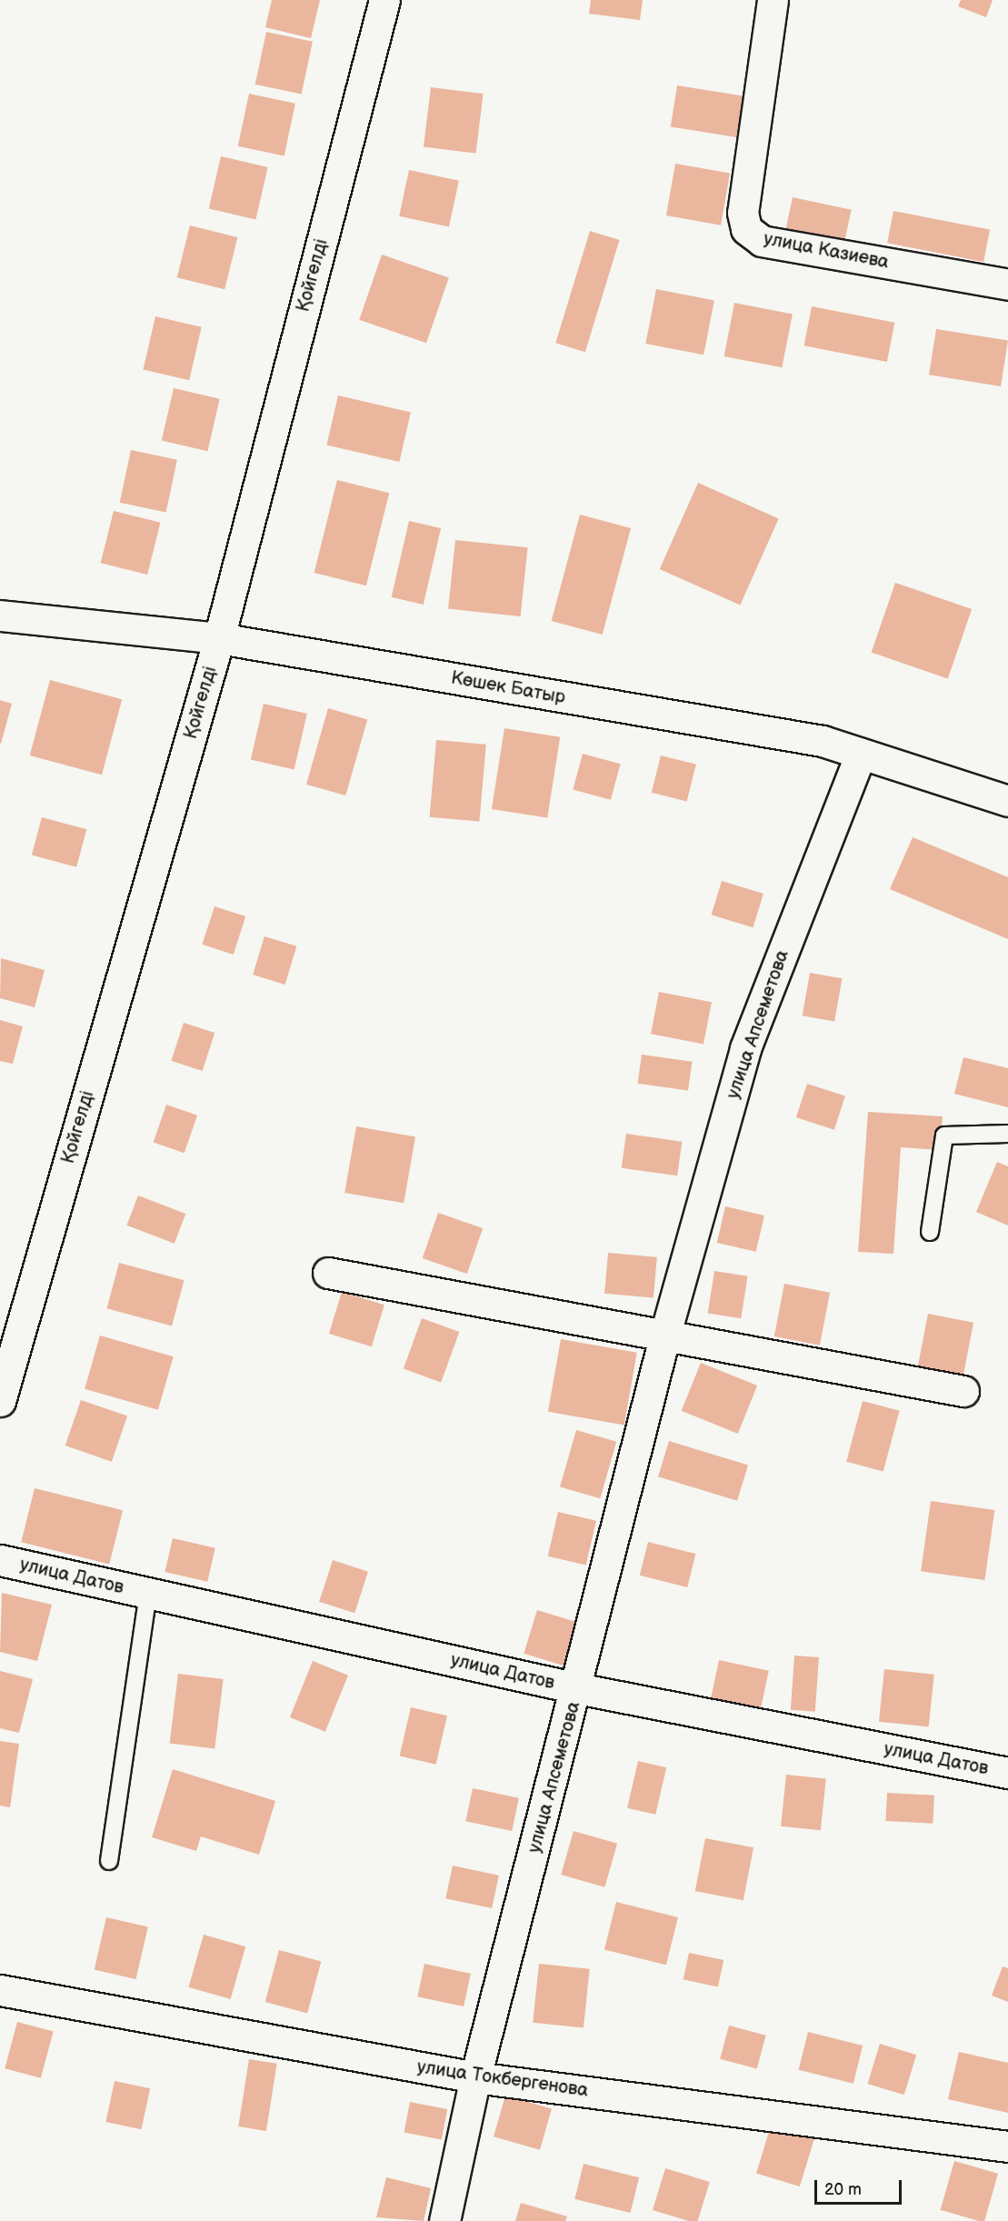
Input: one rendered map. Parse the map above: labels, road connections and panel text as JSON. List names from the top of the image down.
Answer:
{
  "streets": {
    "street": [
      "улица Казиева",
      "Қойгелді",
      "Көшек Батыр",
      "улица Апсеметова",
      "улица Датов",
      "улица Токбергенова"
    ]
  },
  "crossings": [
    ["Қойгелді", "Көшек Батыр"],
    ["Көшек Батыр", "улица Апсеметова"],
    ["улица Апсеметова", "улица Датов"],
    ["улица Апсеметова", "улица Токбергенова"]
  ],
  "scale_bar": "20 m"
}
